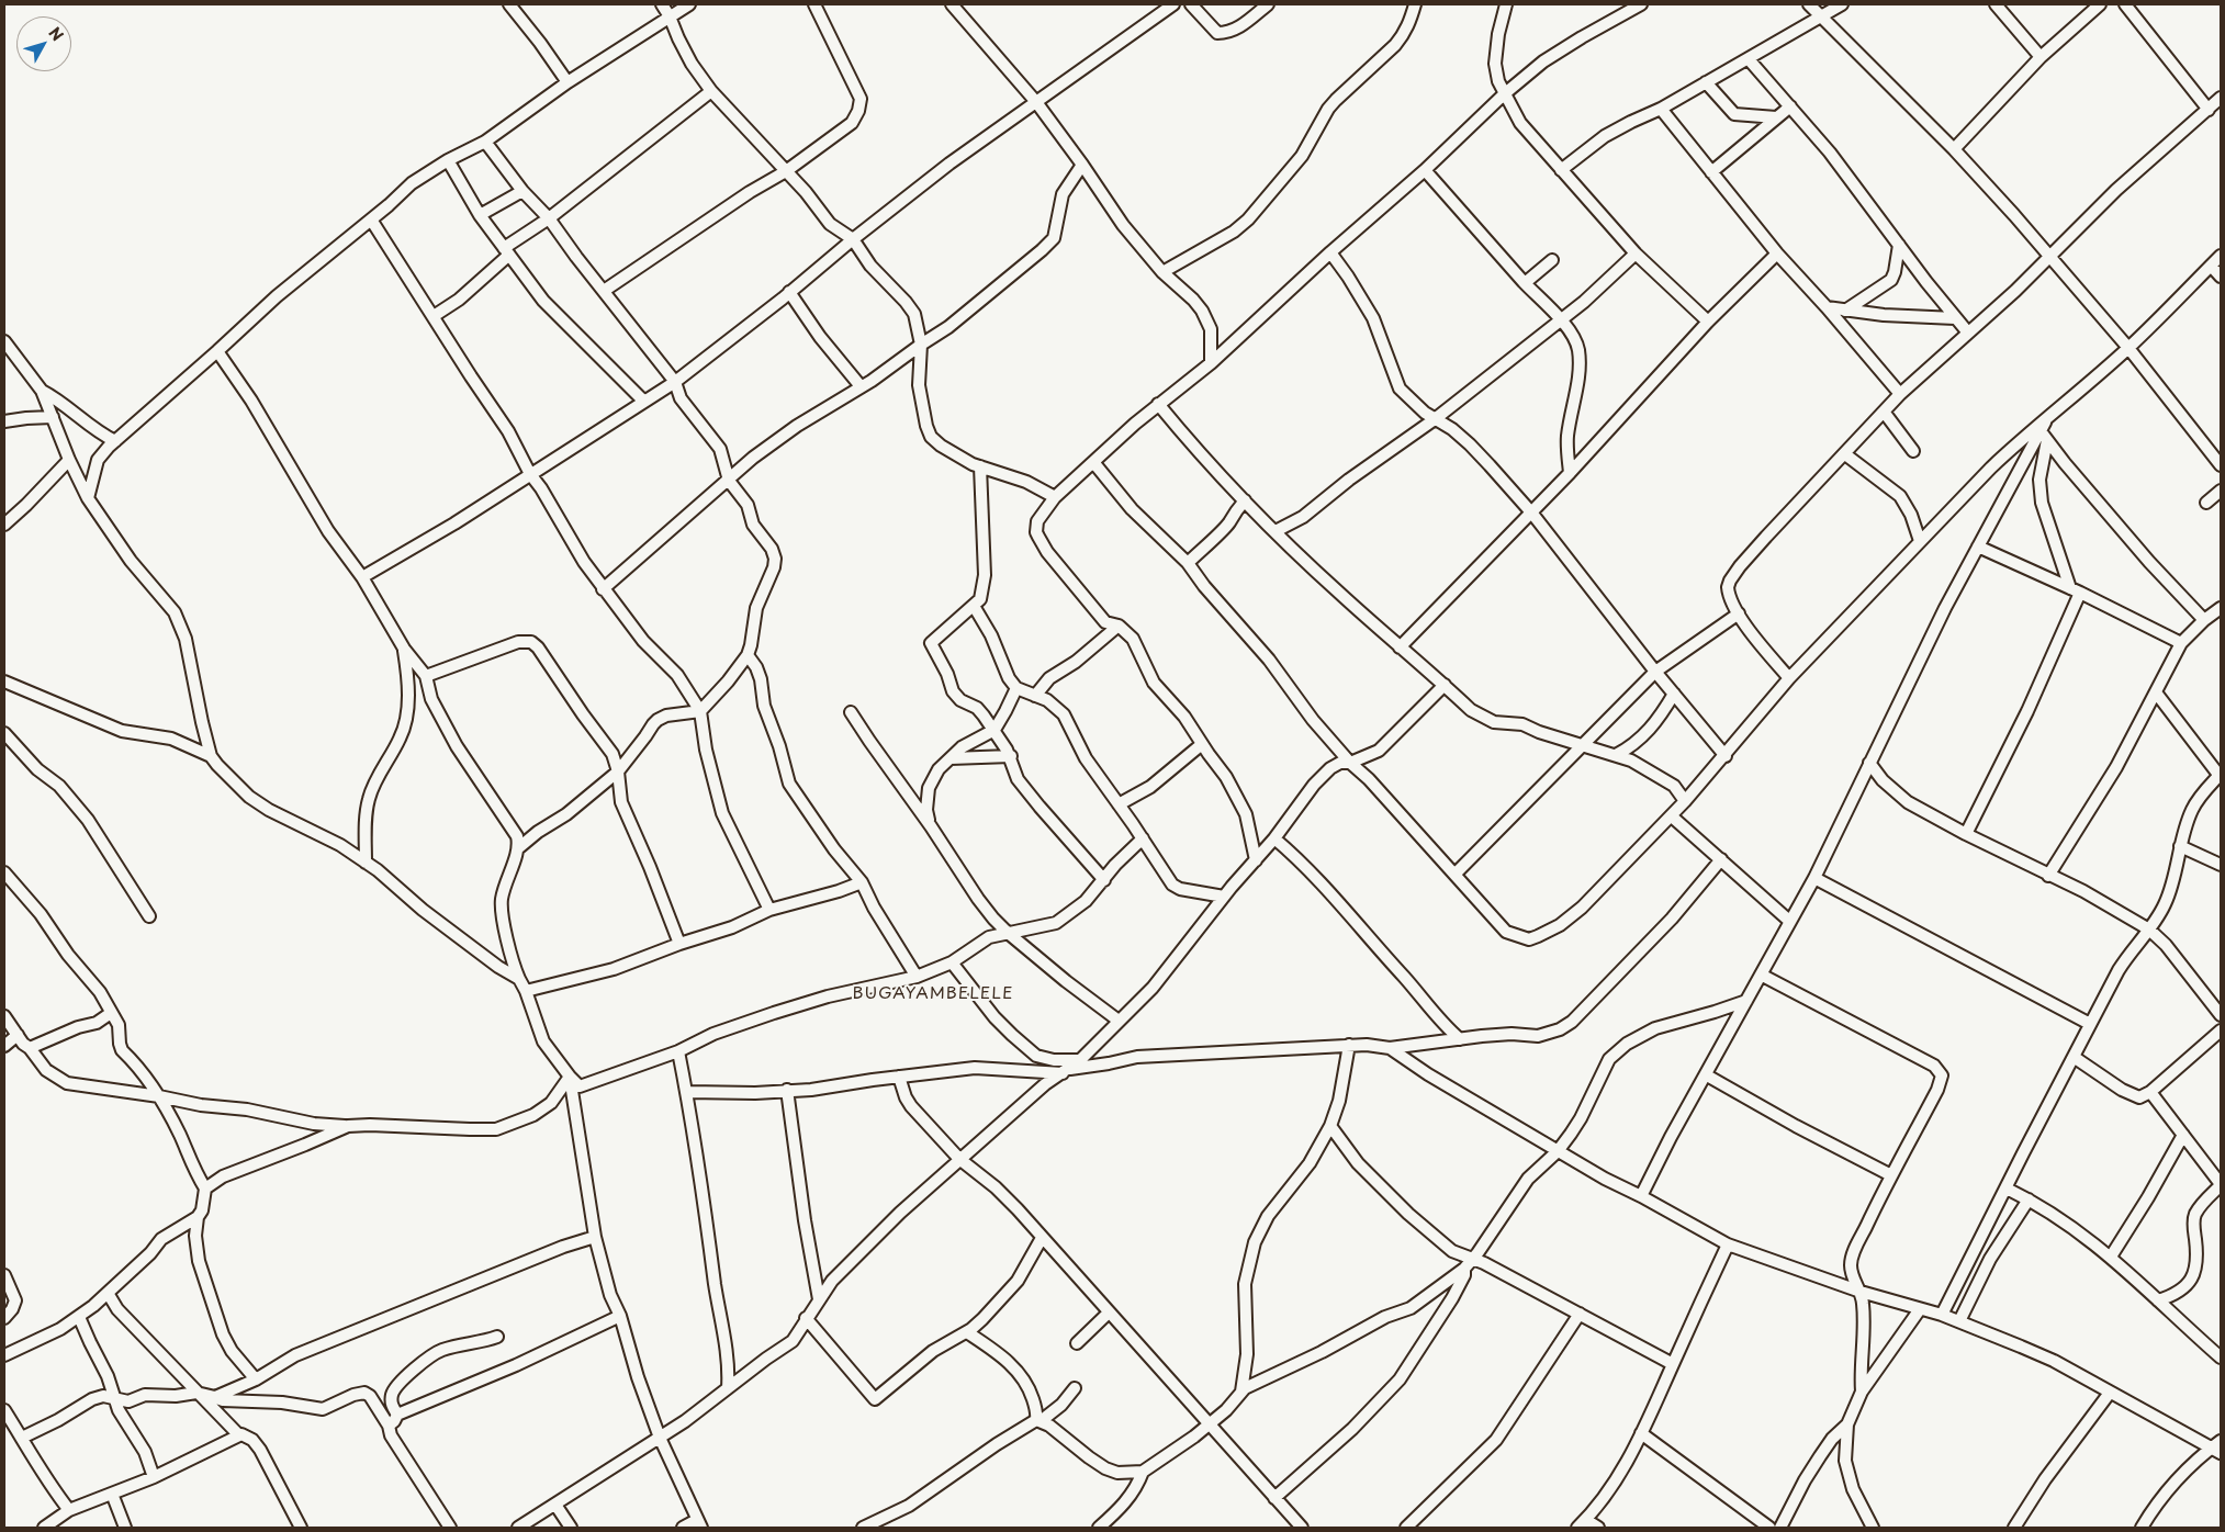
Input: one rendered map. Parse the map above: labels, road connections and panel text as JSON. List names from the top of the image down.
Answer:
{
  "districts": ["BUGAYAMBELELE"],
  "north": "top right"
}
